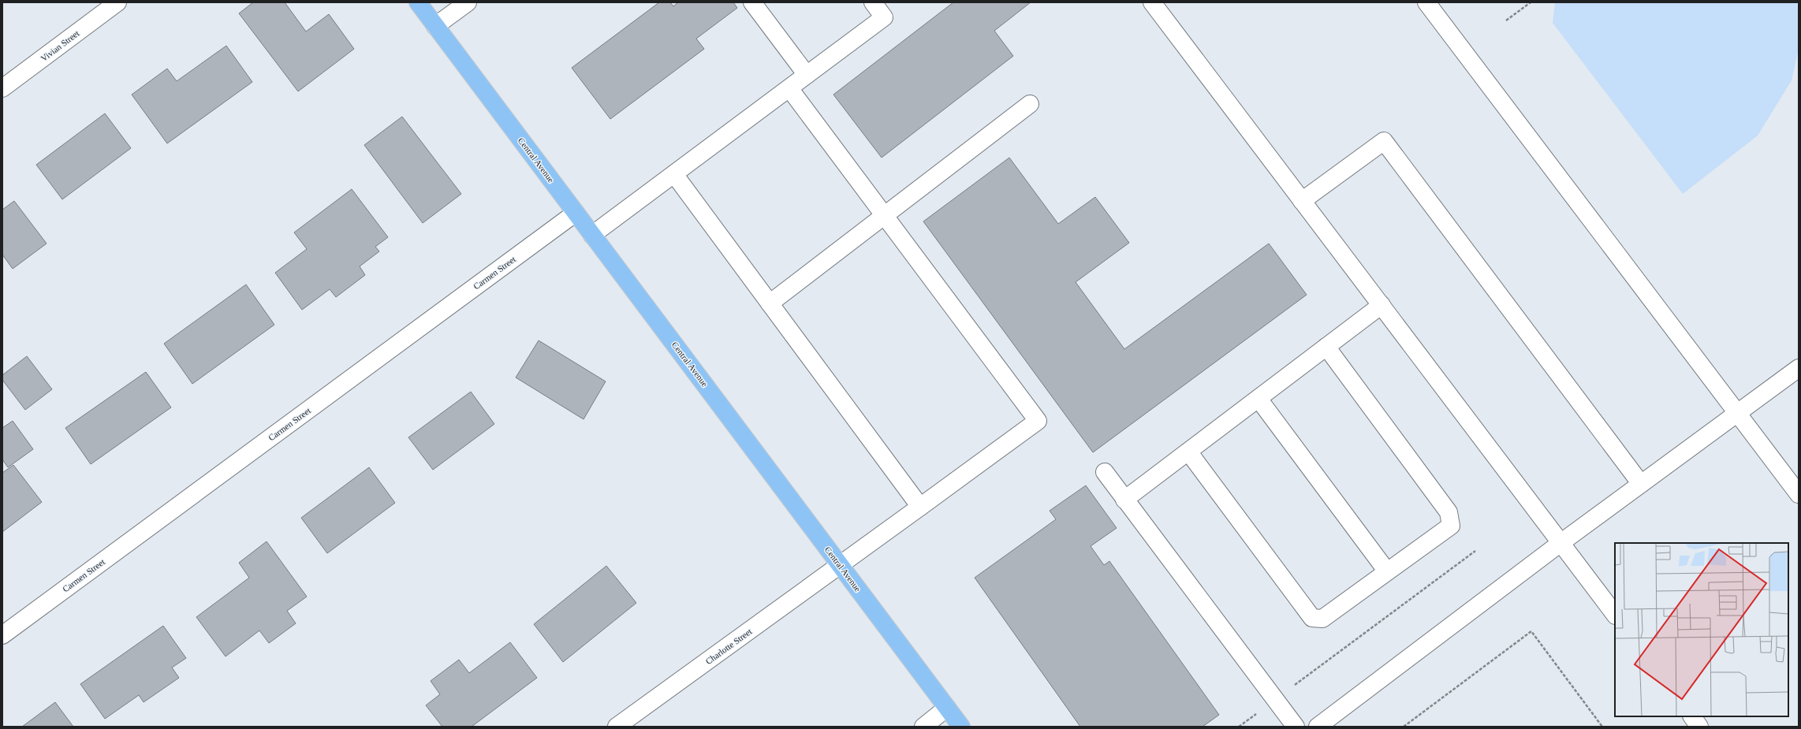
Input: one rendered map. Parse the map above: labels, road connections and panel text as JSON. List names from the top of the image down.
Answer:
{
  "streets": {
    "main road": ["Central Avenue"],
    "street": ["Vivian Street", "Carmen Street", "Charlotte Street"]
  },
  "crossings": [
    ["Central Avenue", "Carmen Street"],
    ["Central Avenue", "Charlotte Street"]
  ]
}
